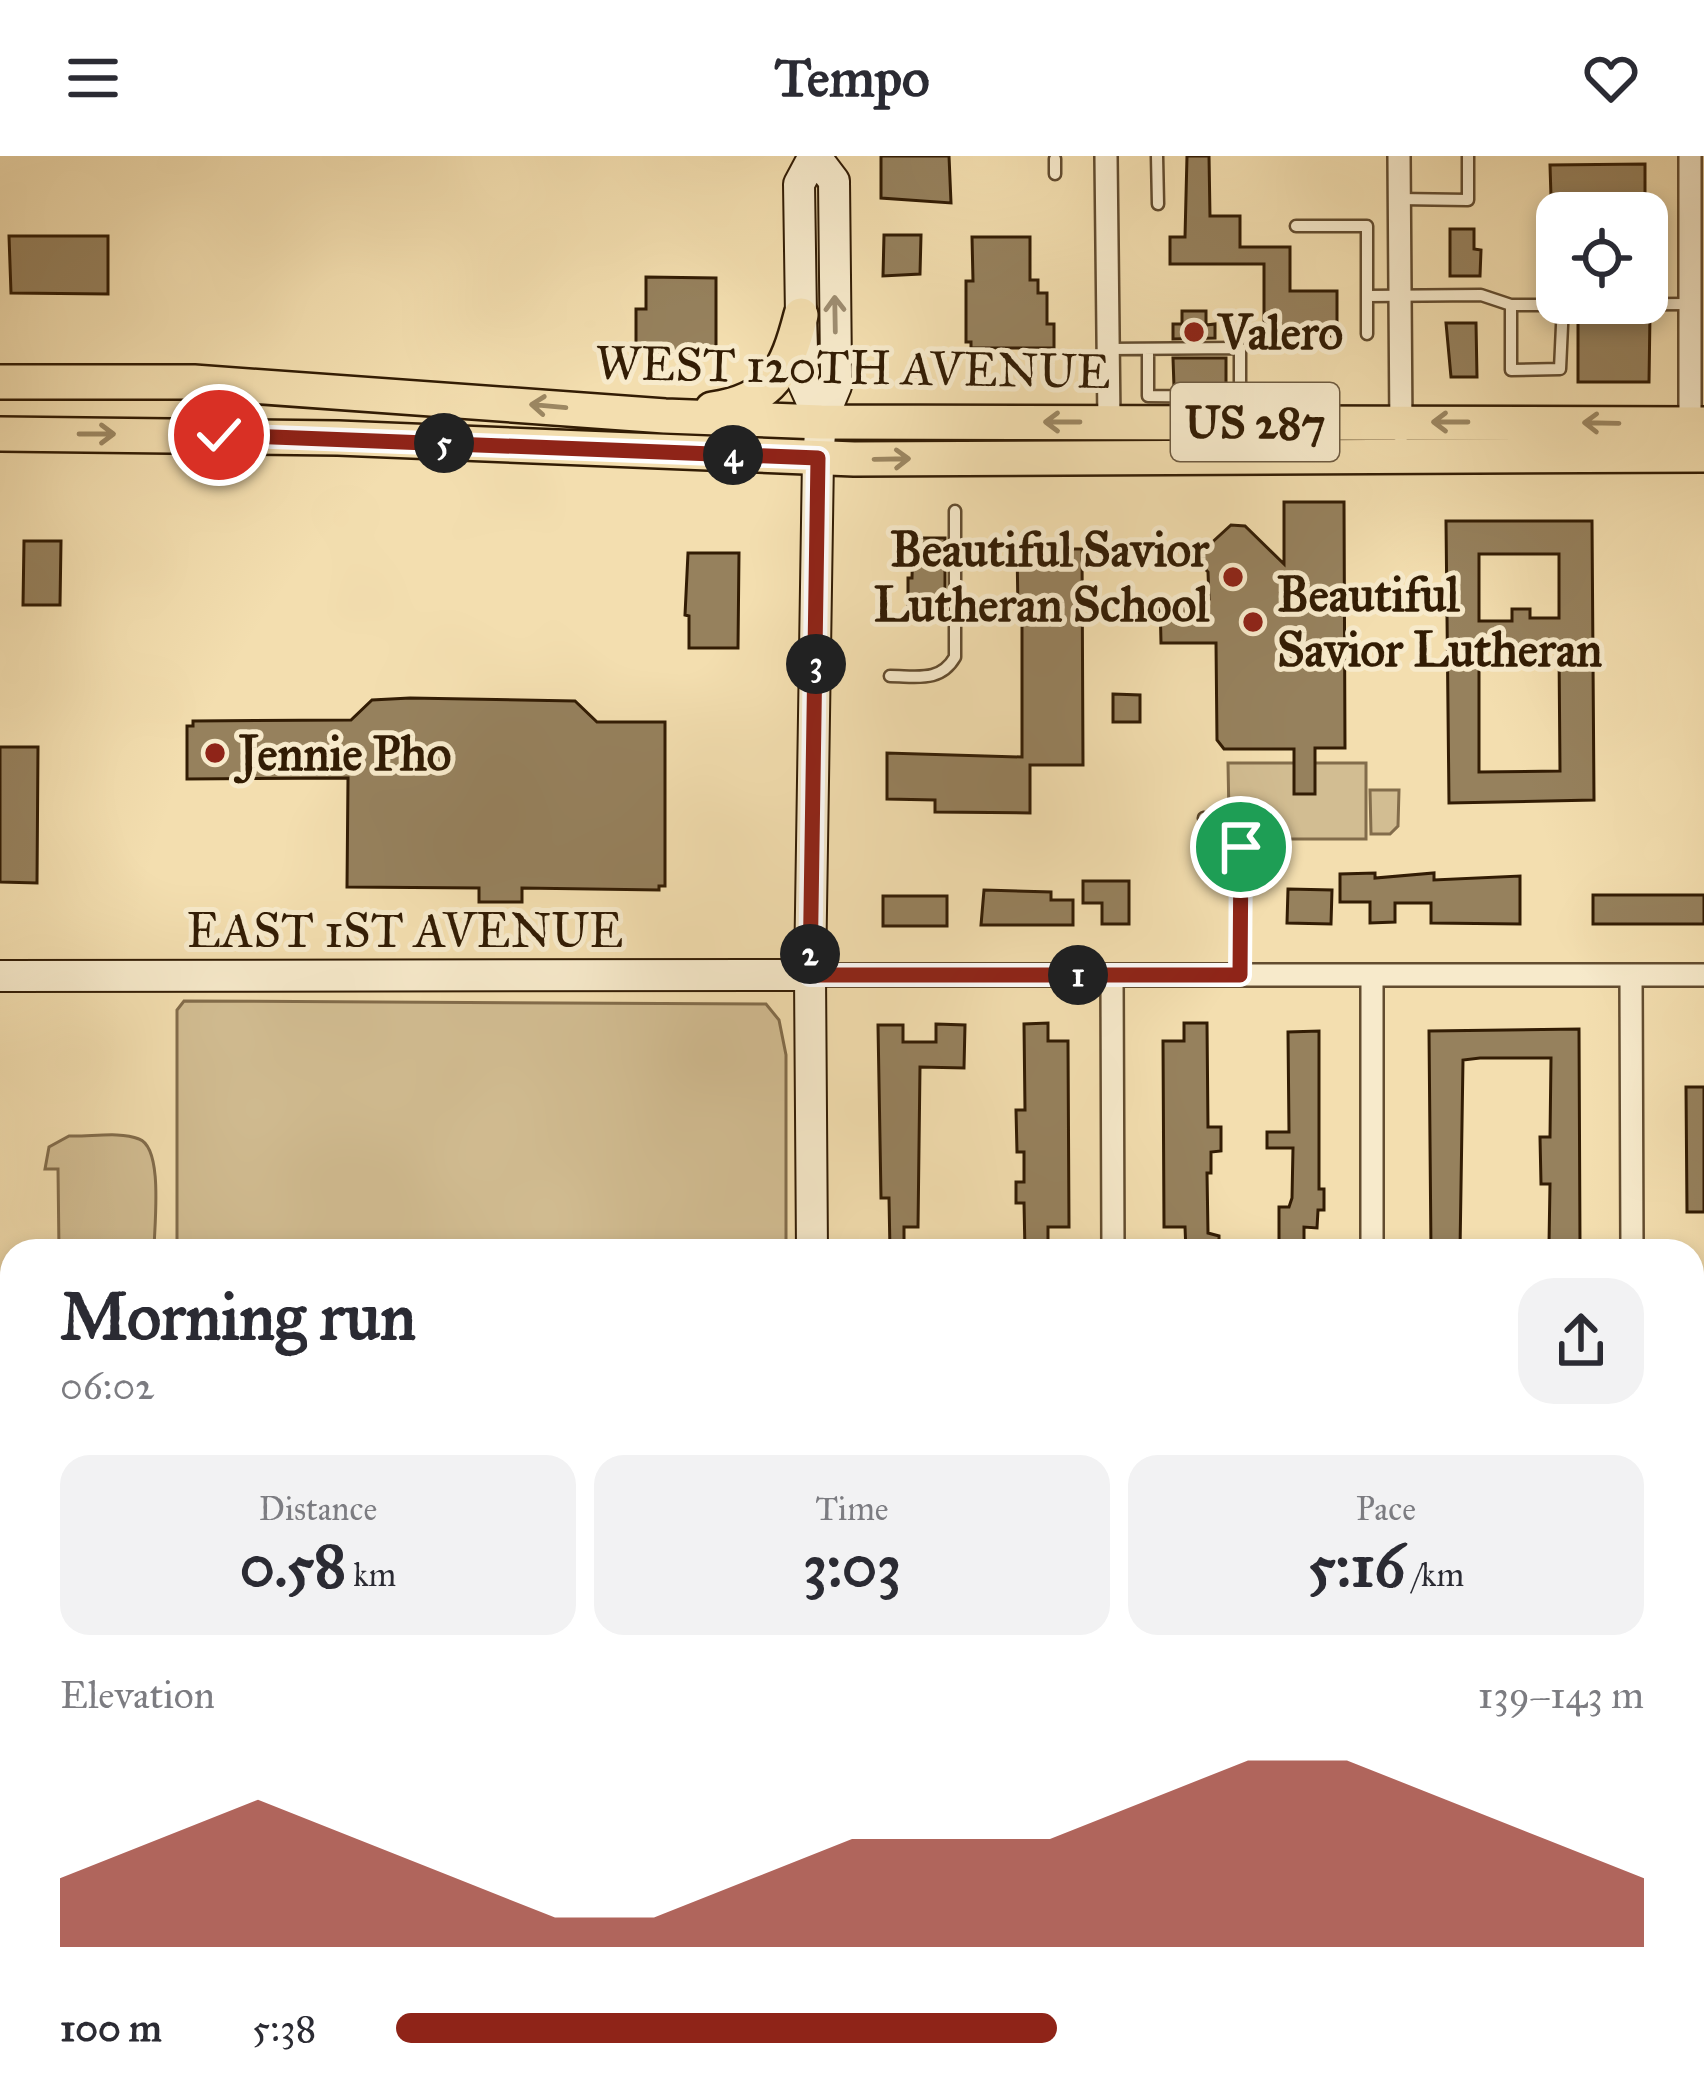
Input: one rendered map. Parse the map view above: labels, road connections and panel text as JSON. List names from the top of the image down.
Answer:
{
  "streets": {
    "main road": ["WEST 120TH AVENUE", "US 287", "EAST 1ST AVENUE"]
  },
  "places": [
    "Valero",
    "Beautiful Savior Lutheran School",
    "Beautiful Savior Lutheran",
    "Jennie Pho"
  ],
  "page": {
    "header": "Tempo",
    "pins": [
      "5",
      "4",
      "3",
      "2",
      "1"
    ],
    "heading": ["Morning run", "06:02"],
    "stats": [
      ["Distance", "0.58 km"],
      ["Time", "3:03"],
      ["Pace", "5:16 /km"]
    ],
    "chart": ["Elevation", "139–143 m"],
    "list": [
      {
        "name": "100 m",
        "note": "5:38"
      }
    ]
  }
}
